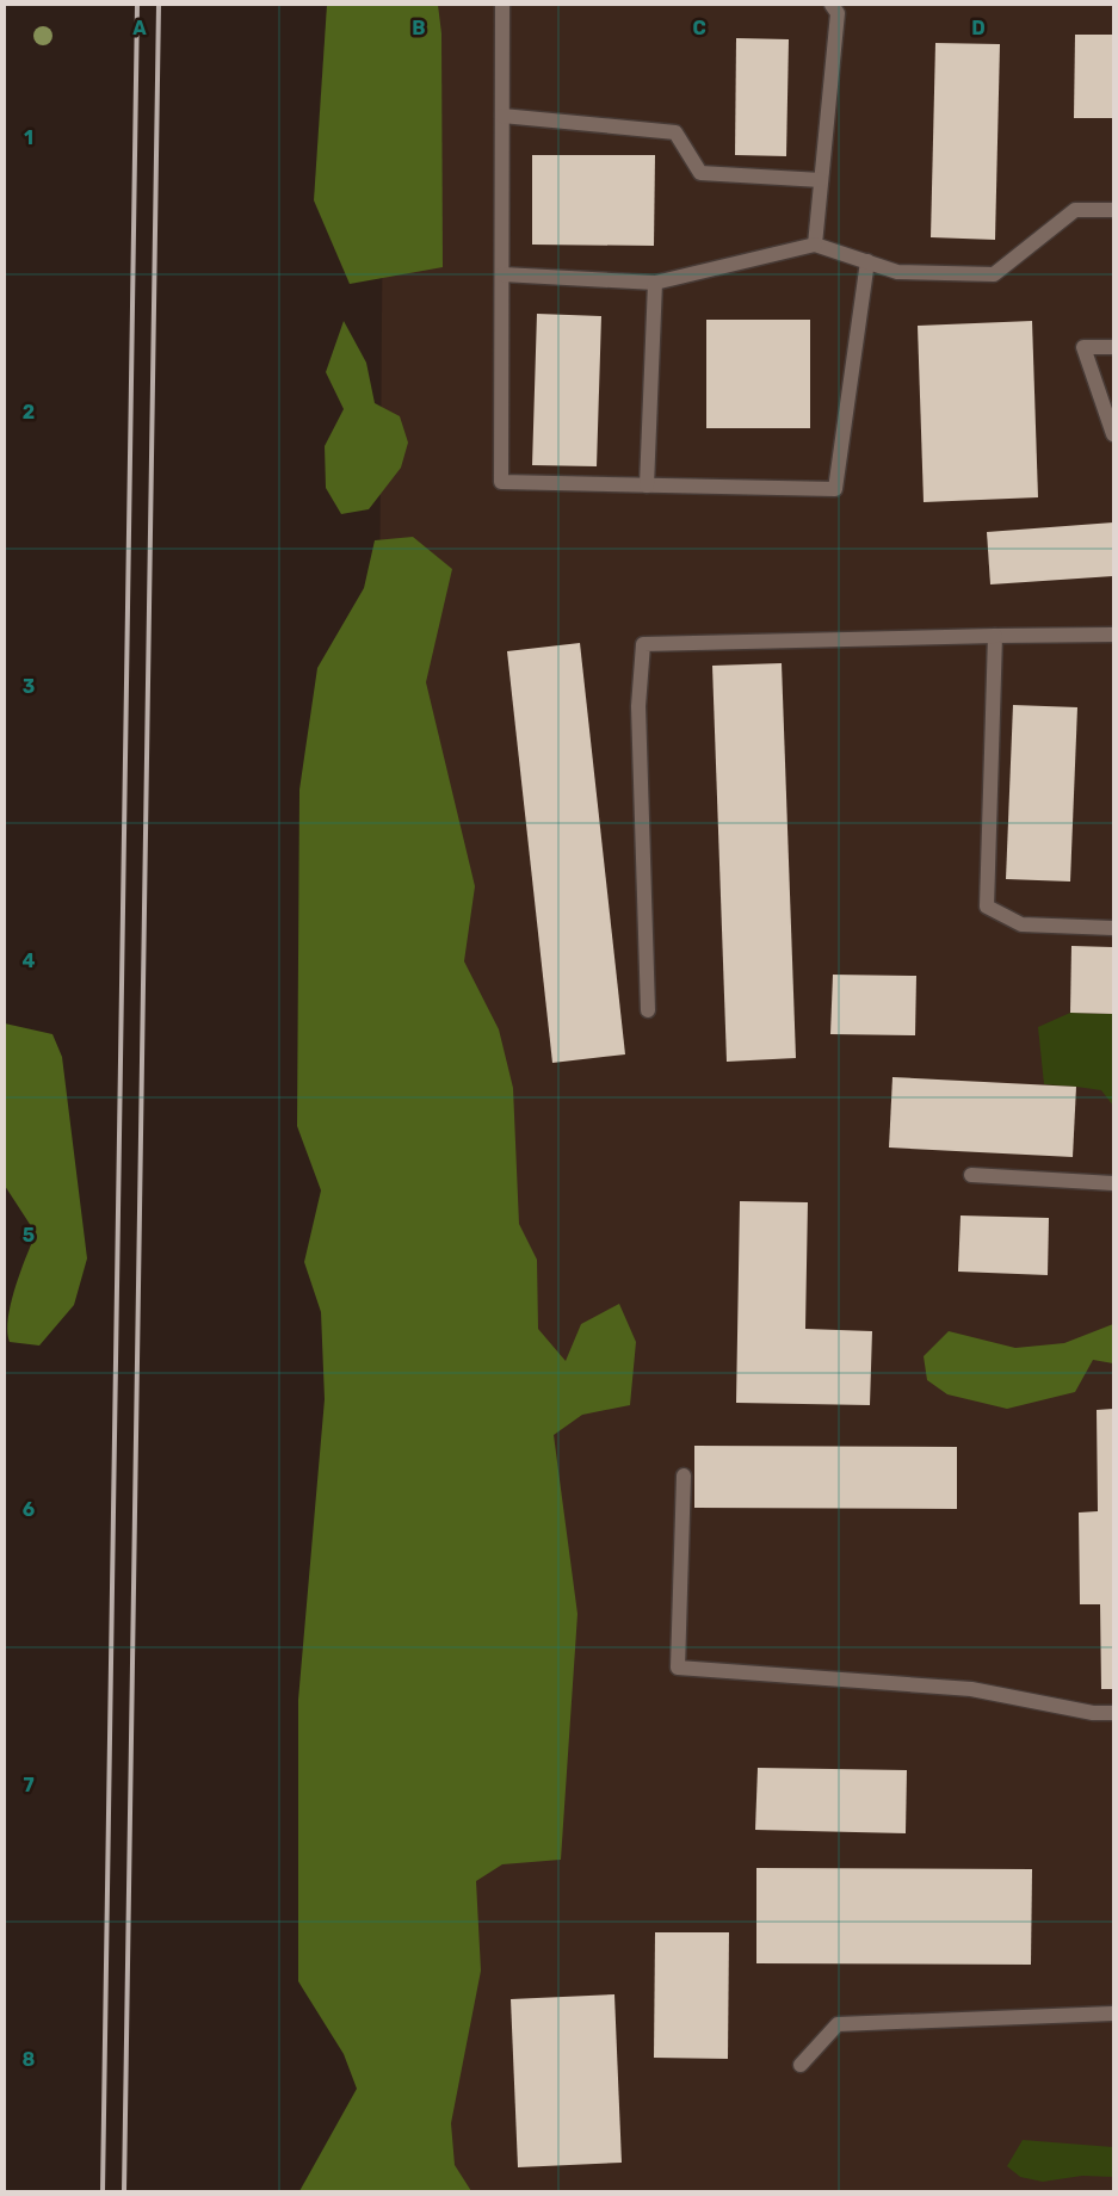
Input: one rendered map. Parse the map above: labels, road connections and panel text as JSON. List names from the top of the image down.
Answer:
{
  "grid": {
    "columns": [
      "A",
      "B",
      "C",
      "D"
    ],
    "rows": [
      "1",
      "2",
      "3",
      "4",
      "5",
      "6",
      "7",
      "8"
    ]
  }
}
